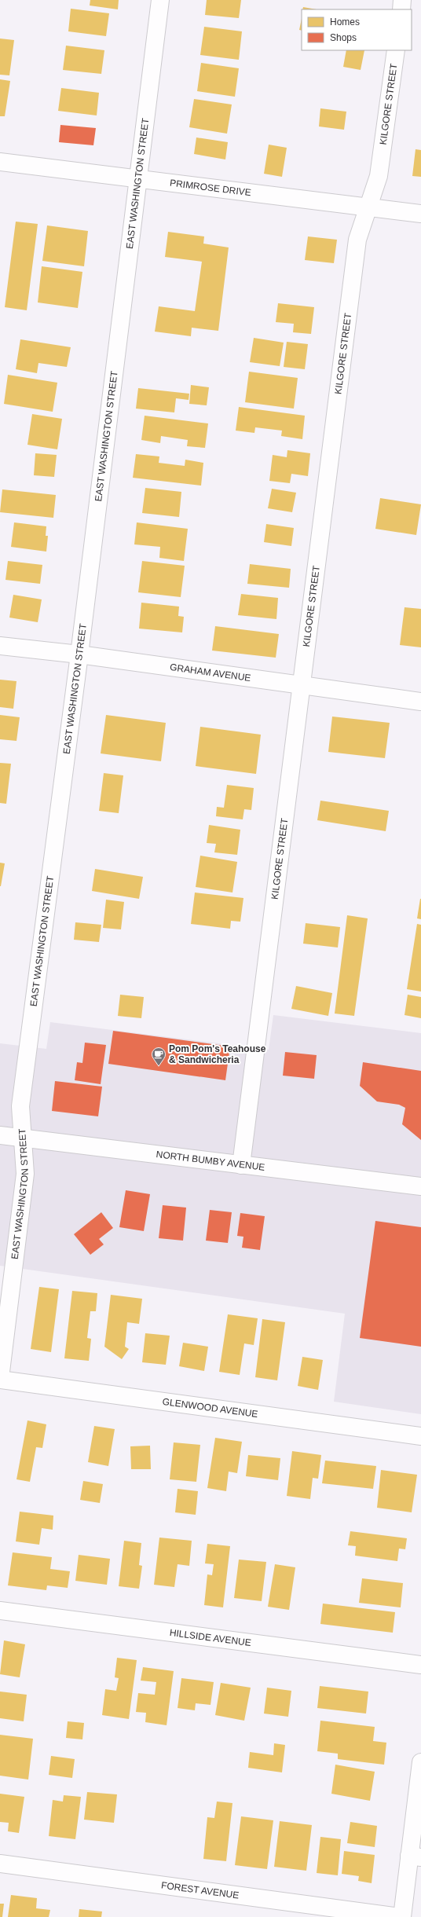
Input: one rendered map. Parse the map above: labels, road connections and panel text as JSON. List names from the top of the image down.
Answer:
{
  "streets": {
    "street": [
      "KILGORE STREET",
      "EAST WASHINGTON STREET",
      "PRIMROSE DRIVE",
      "GRAHAM AVENUE",
      "NORTH BUMBY AVENUE",
      "GLENWOOD AVENUE",
      "HILLSIDE AVENUE",
      "FOREST AVENUE"
    ]
  },
  "crossings": [
    ["KILGORE STREET", "PRIMROSE DRIVE"],
    ["KILGORE STREET", "GRAHAM AVENUE"],
    ["KILGORE STREET", "NORTH BUMBY AVENUE"],
    ["EAST WASHINGTON STREET", "PRIMROSE DRIVE"],
    ["EAST WASHINGTON STREET", "GRAHAM AVENUE"],
    ["EAST WASHINGTON STREET", "NORTH BUMBY AVENUE"],
    ["EAST WASHINGTON STREET", "GLENWOOD AVENUE"]
  ],
  "places": {
    "cafe": ["Pom Pom's Teahouse & Sandwicheria"]
  },
  "legend": ["Homes", "Shops"]
}
